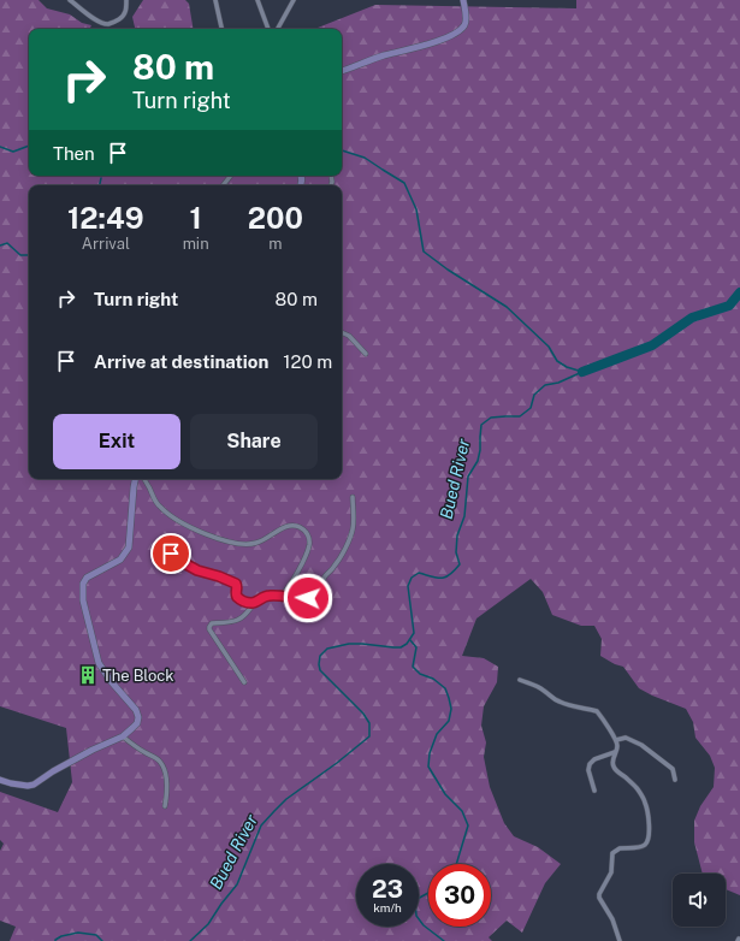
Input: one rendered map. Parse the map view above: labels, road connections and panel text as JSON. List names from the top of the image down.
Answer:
{
  "water": ["Bued River"],
  "places": {
    "building": ["The Block"]
  },
  "page": {
    "turn": ["80 m", "Turn right"],
    "then": "Then",
    "eta": [
      "12:49",
      "Arrival",
      "1",
      "min",
      "200",
      "m"
    ],
    "list": [
      {
        "name": "Turn right",
        "value": "80 m"
      },
      {
        "name": "Arrive at destination",
        "value": "120 m"
      }
    ],
    "buttons": ["Exit", "Share"],
    "speed": "23 km/h",
    "limit": "30"
  }
}
